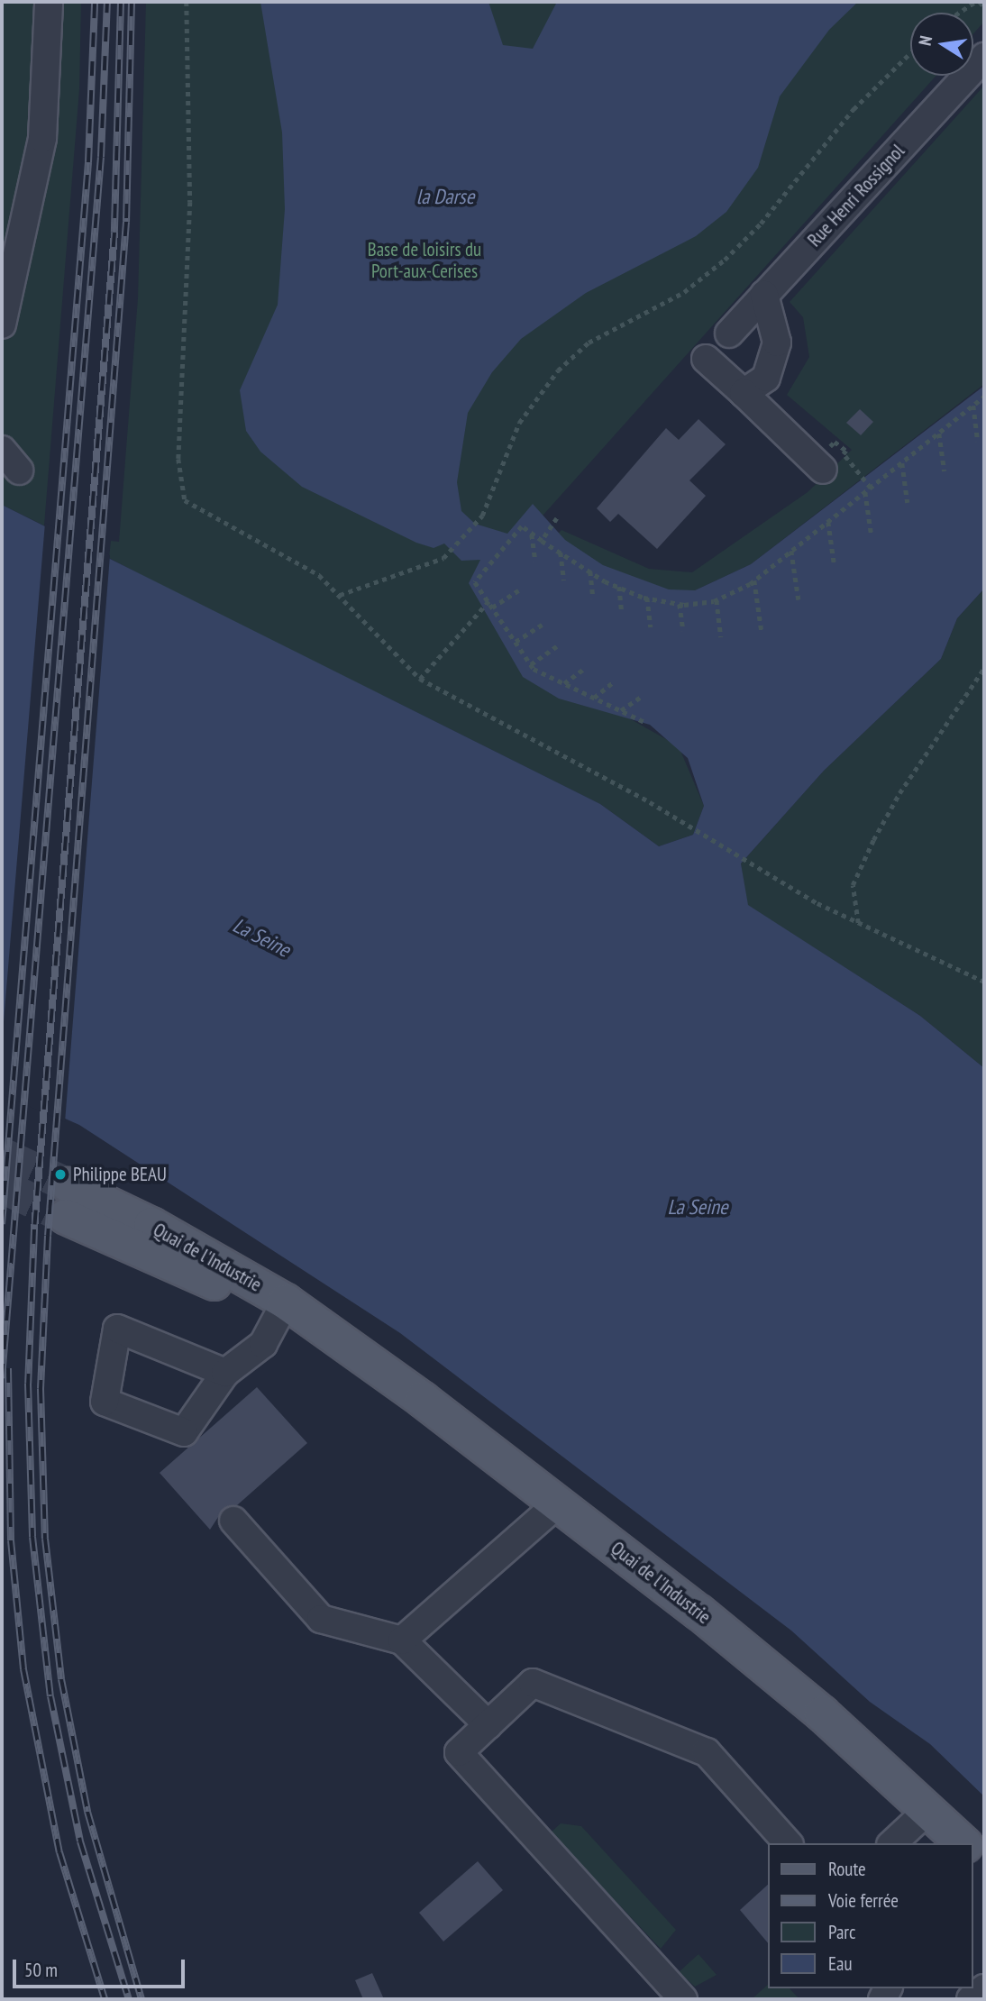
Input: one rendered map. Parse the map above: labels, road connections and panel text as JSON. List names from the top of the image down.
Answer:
{
  "streets": {
    "main road": ["Quai de l'Industrie"],
    "street": ["Rue Henri Rossignol"]
  },
  "water": ["la Darse", "La Seine"],
  "parks": ["Base de loisirs du Port-aux-Cerises"],
  "places": ["Philippe BEAU"],
  "legend": [
    "Route",
    "Voie ferrée",
    "Parc",
    "Eau"
  ],
  "scale_bar": "50 m",
  "north": "left"
}
